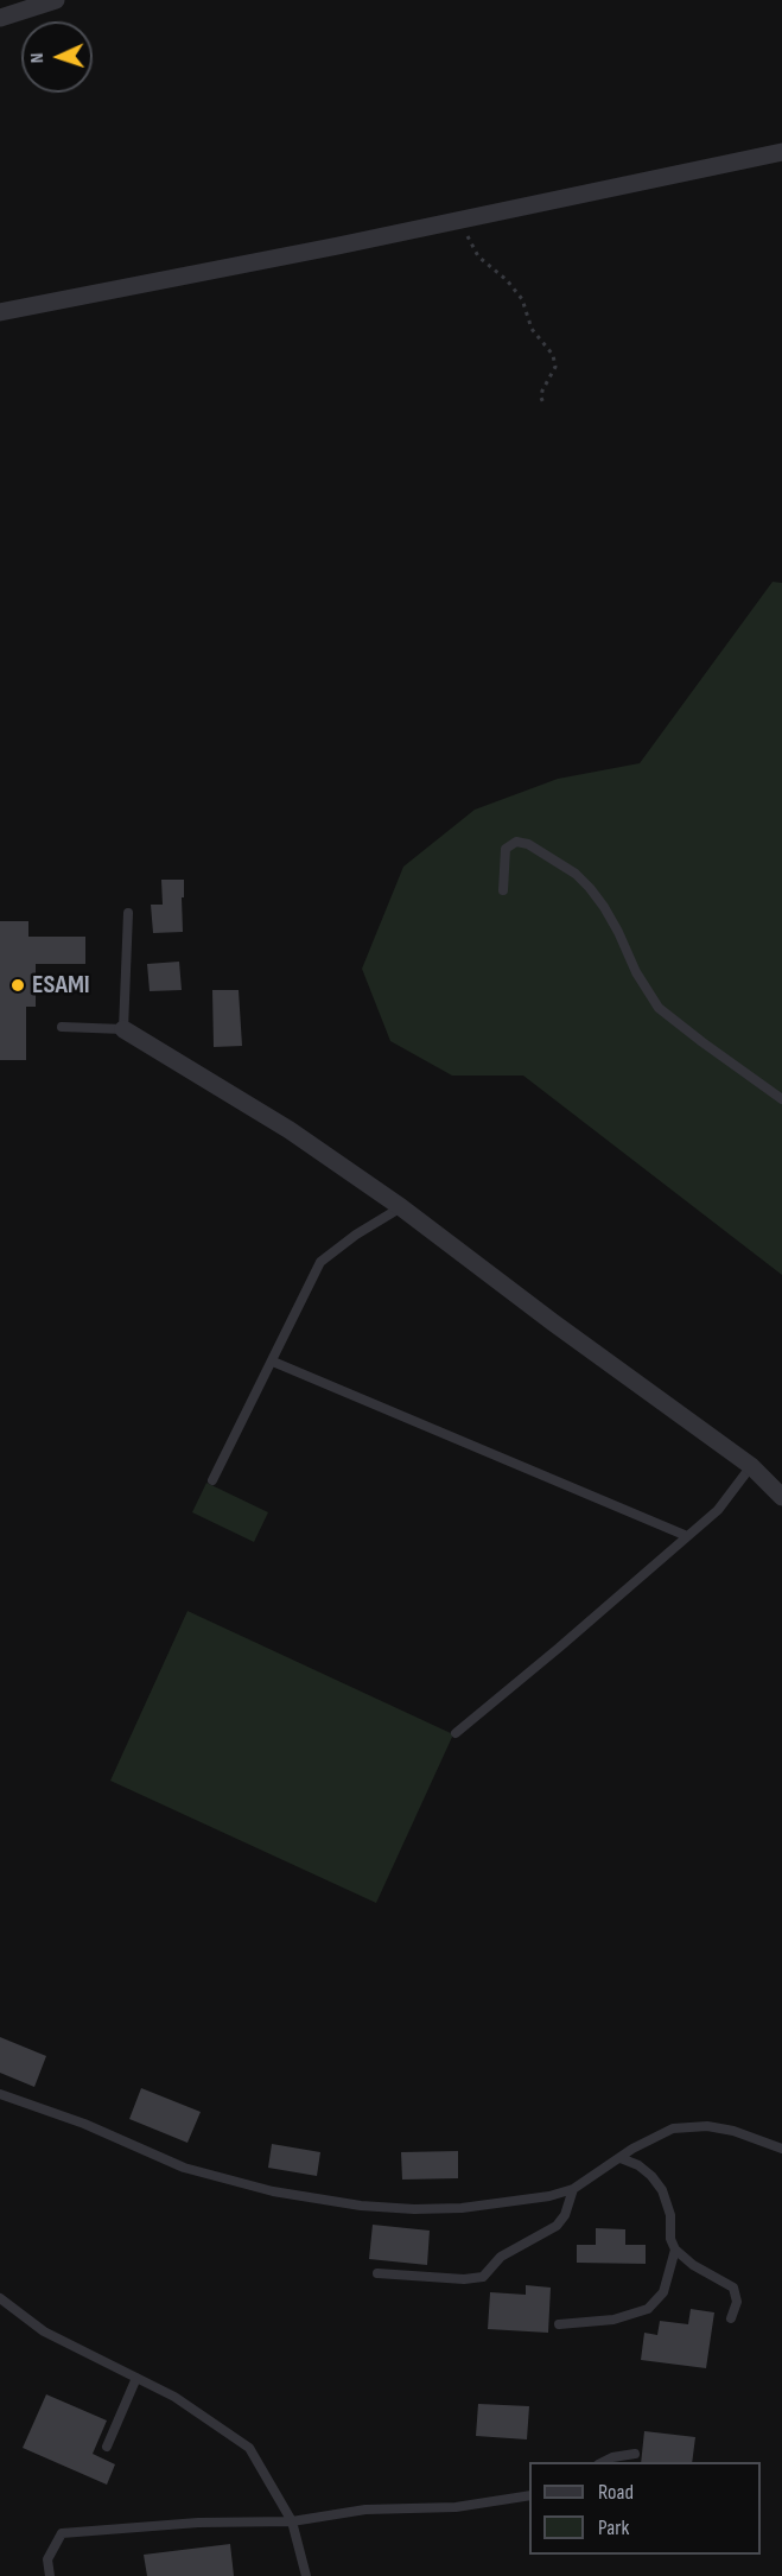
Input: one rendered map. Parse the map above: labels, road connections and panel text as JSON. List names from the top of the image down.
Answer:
{
  "places": ["ESAMI"],
  "legend": ["Road", "Park"],
  "north": "left"
}
